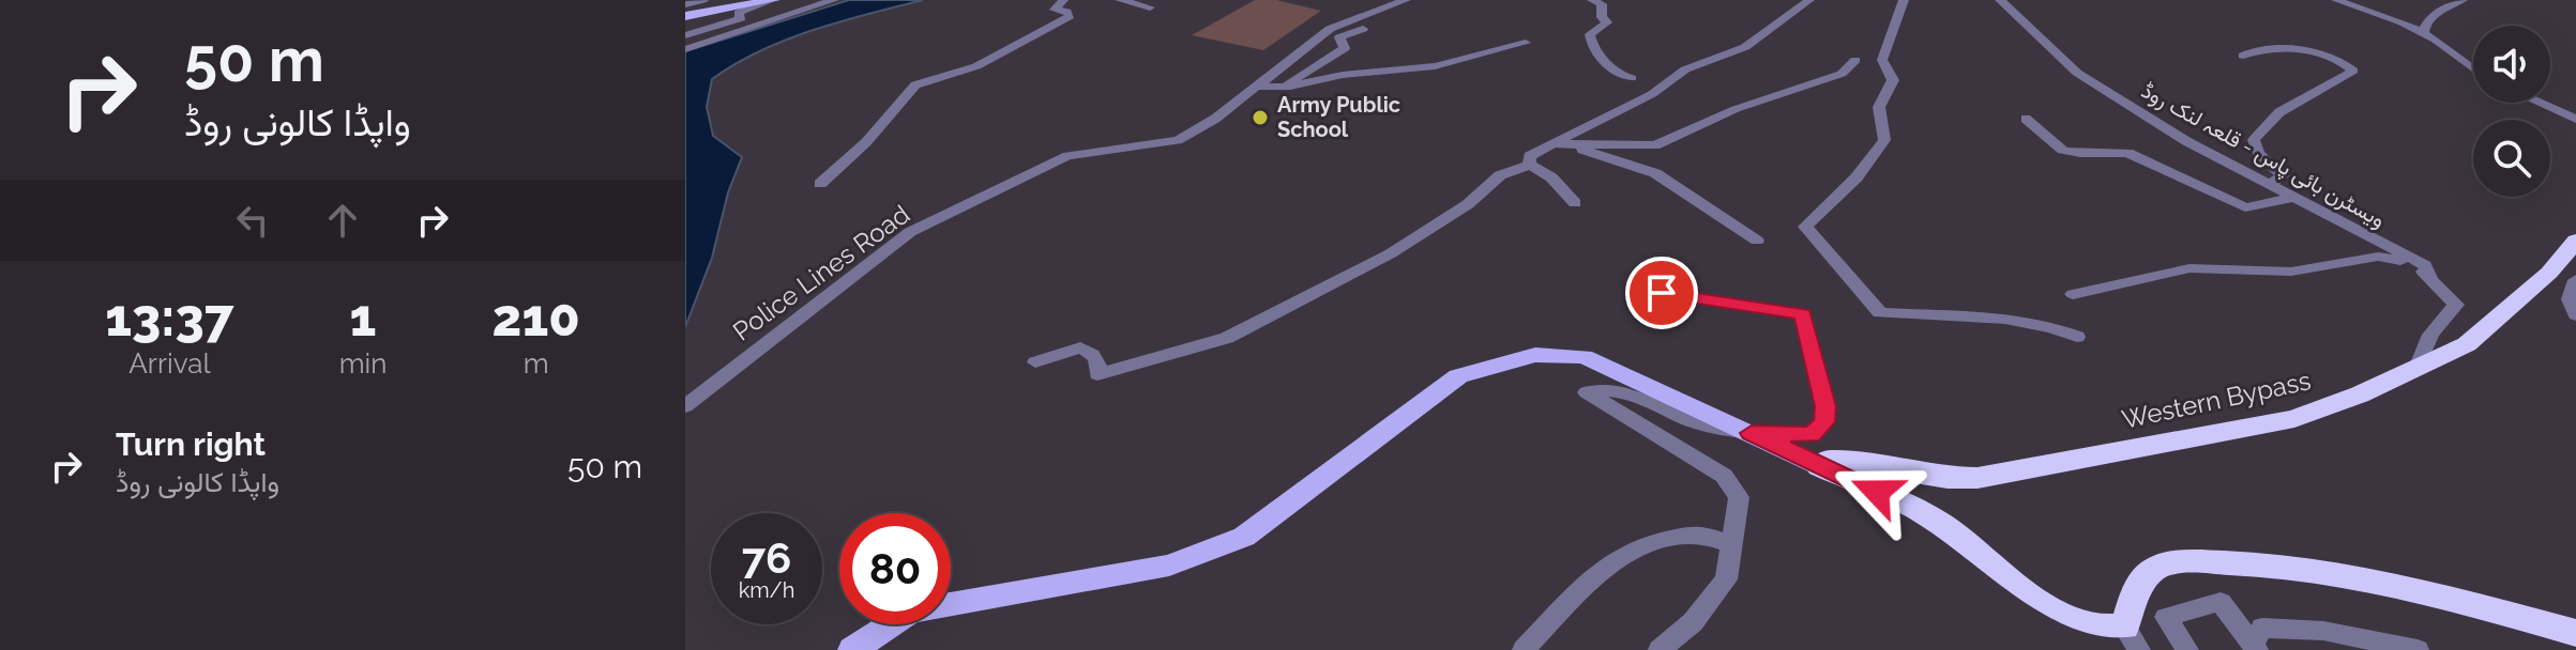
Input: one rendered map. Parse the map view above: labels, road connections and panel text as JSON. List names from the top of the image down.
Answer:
{
  "streets": {
    "highway": ["Western Bypass"],
    "street": ["ویسٹرن بائی پاس - قلعہ لنک روڈ", "Police Lines Road"]
  },
  "places": ["Army Public School"],
  "page": {
    "turn": ["50 m", "واپڈا کالونی روڈ"],
    "eta": [
      "13:37",
      "Arrival",
      "1",
      "min",
      "210",
      "m"
    ],
    "list": [
      {
        "name": "Turn right",
        "note": "واپڈا کالونی روڈ",
        "value": "50 m"
      }
    ],
    "speed": "76 km/h",
    "limit": "80"
  }
}
